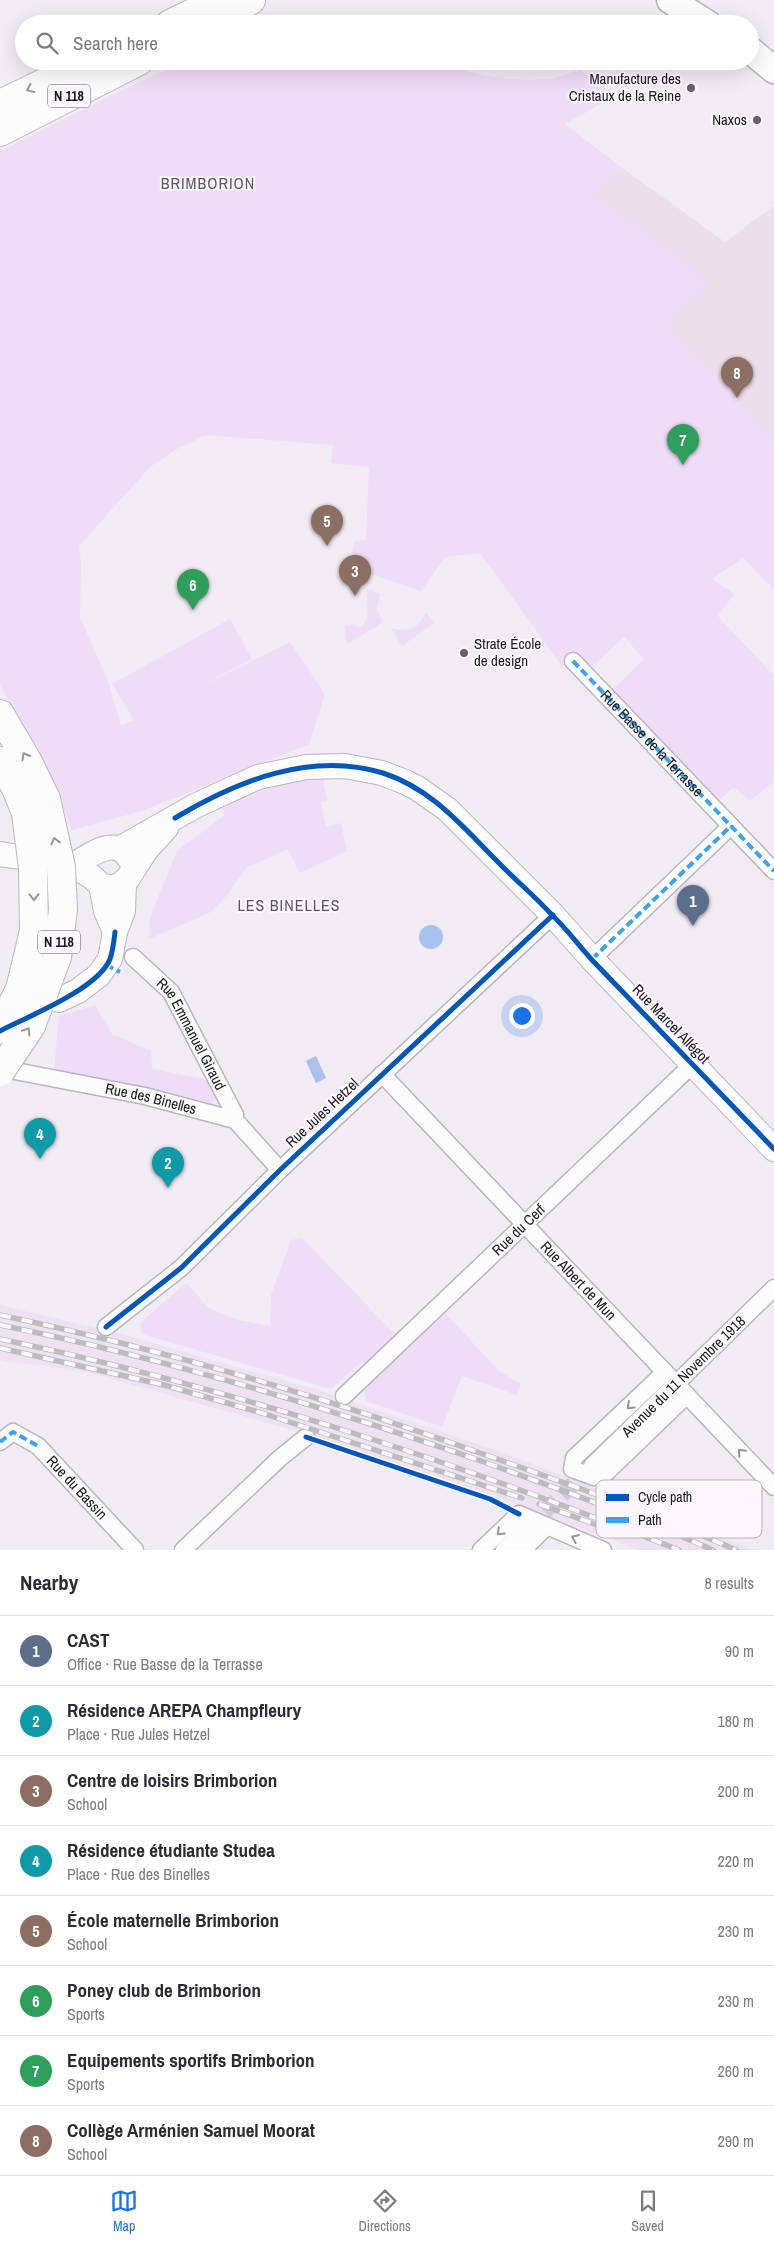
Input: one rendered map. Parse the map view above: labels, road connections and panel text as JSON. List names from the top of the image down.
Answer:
{
  "streets": {
    "highway": ["N 118"],
    "main road": ["Rue Marcel Allégot"],
    "street": [
      "Rue Basse de la Terrasse",
      "Rue Emmanuel Giraud",
      "Rue des Binelles",
      "Rue Jules Hetzel",
      "Rue du Cerf",
      "Rue Albert de Mun",
      "Avenue du 11 Novembre 1918",
      "Rue du Bassin"
    ]
  },
  "crossings": [
    ["N 118", "Rue des Binelles"],
    ["Rue Marcel Allégot", "Rue Jules Hetzel"],
    ["Rue Marcel Allégot", "Rue du Cerf"],
    ["Rue Emmanuel Giraud", "Rue des Binelles"],
    ["Rue Jules Hetzel", "Rue Albert de Mun"],
    ["Rue du Cerf", "Rue Albert de Mun"],
    ["Rue Albert de Mun", "Avenue du 11 Novembre 1918"]
  ],
  "districts": ["BRIMBORION", "LES BINELLES"],
  "places": ["Manufacture des Cristaux de la Reine", "Naxos", "Strate École de design"],
  "legend": ["Cycle path", "Path"],
  "page": {
    "search": "Search here",
    "pins": [
      "8",
      "7",
      "5",
      "3",
      "6",
      "1",
      "4",
      "2"
    ],
    "heading": ["Nearby", "8 results"],
    "list": [
      {
        "mark": "1",
        "name": "CAST",
        "note": "Office · Rue Basse de la Terrasse",
        "value": "90 m"
      },
      {
        "mark": "2",
        "name": "Résidence AREPA Champfleury",
        "note": "Place · Rue Jules Hetzel",
        "value": "180 m"
      },
      {
        "mark": "3",
        "name": "Centre de loisirs Brimborion",
        "note": "School",
        "value": "200 m"
      },
      {
        "mark": "4",
        "name": "Résidence étudiante Studea",
        "note": "Place · Rue des Binelles",
        "value": "220 m"
      },
      {
        "mark": "5",
        "name": "École maternelle Brimborion",
        "note": "School",
        "value": "230 m"
      },
      {
        "mark": "6",
        "name": "Poney club de Brimborion",
        "note": "Sports",
        "value": "230 m"
      },
      {
        "mark": "7",
        "name": "Equipements sportifs Brimborion",
        "note": "Sports",
        "value": "260 m"
      },
      {
        "mark": "8",
        "name": "Collège Arménien Samuel Moorat",
        "note": "School",
        "value": "290 m"
      }
    ],
    "nav": ["Map", "Directions", "Saved"]
  }
}
